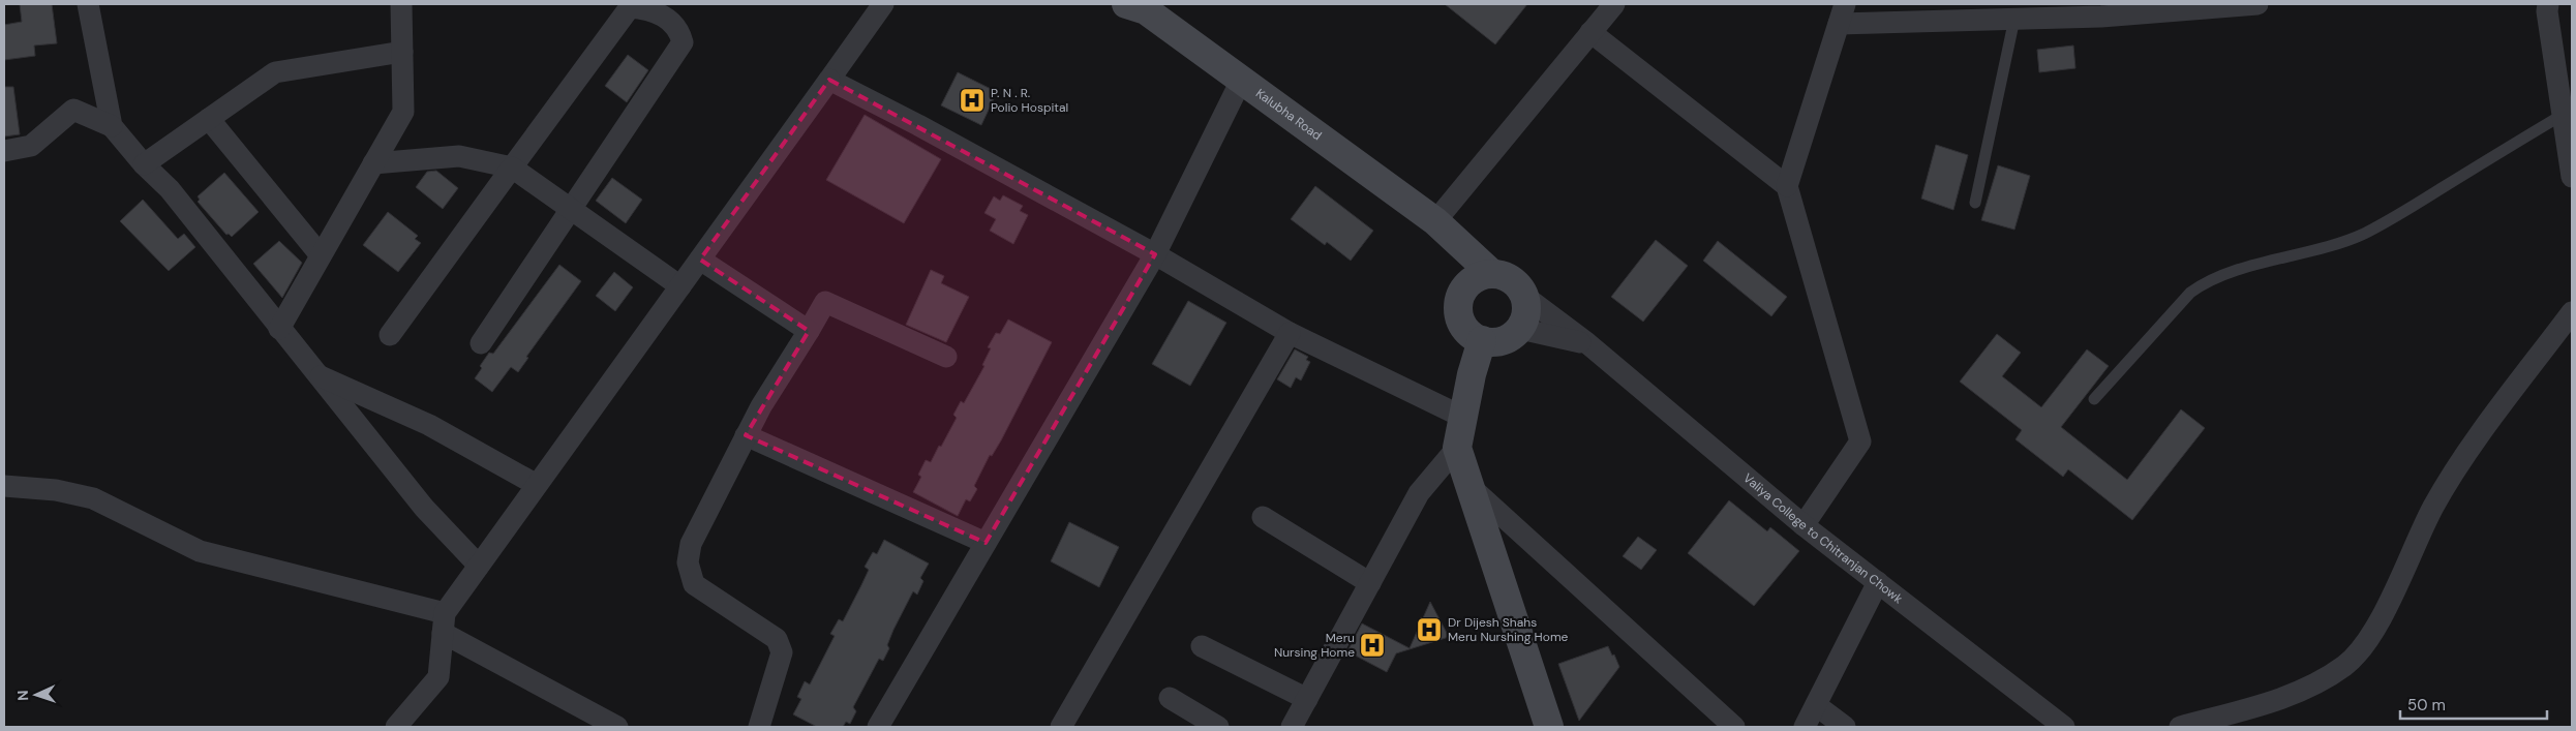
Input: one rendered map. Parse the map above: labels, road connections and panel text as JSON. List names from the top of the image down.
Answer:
{
  "streets": {
    "street": ["Kalubha Road", "Valiya College to Chitranjan Chowk"]
  },
  "places": {
    "hospital": ["P. N . R. Polio Hospital", "Dr Dijesh Shahs Meru Nurshing Home", "Meru Nursing Home"]
  },
  "scale_bar": "50 m",
  "north": "left"
}
